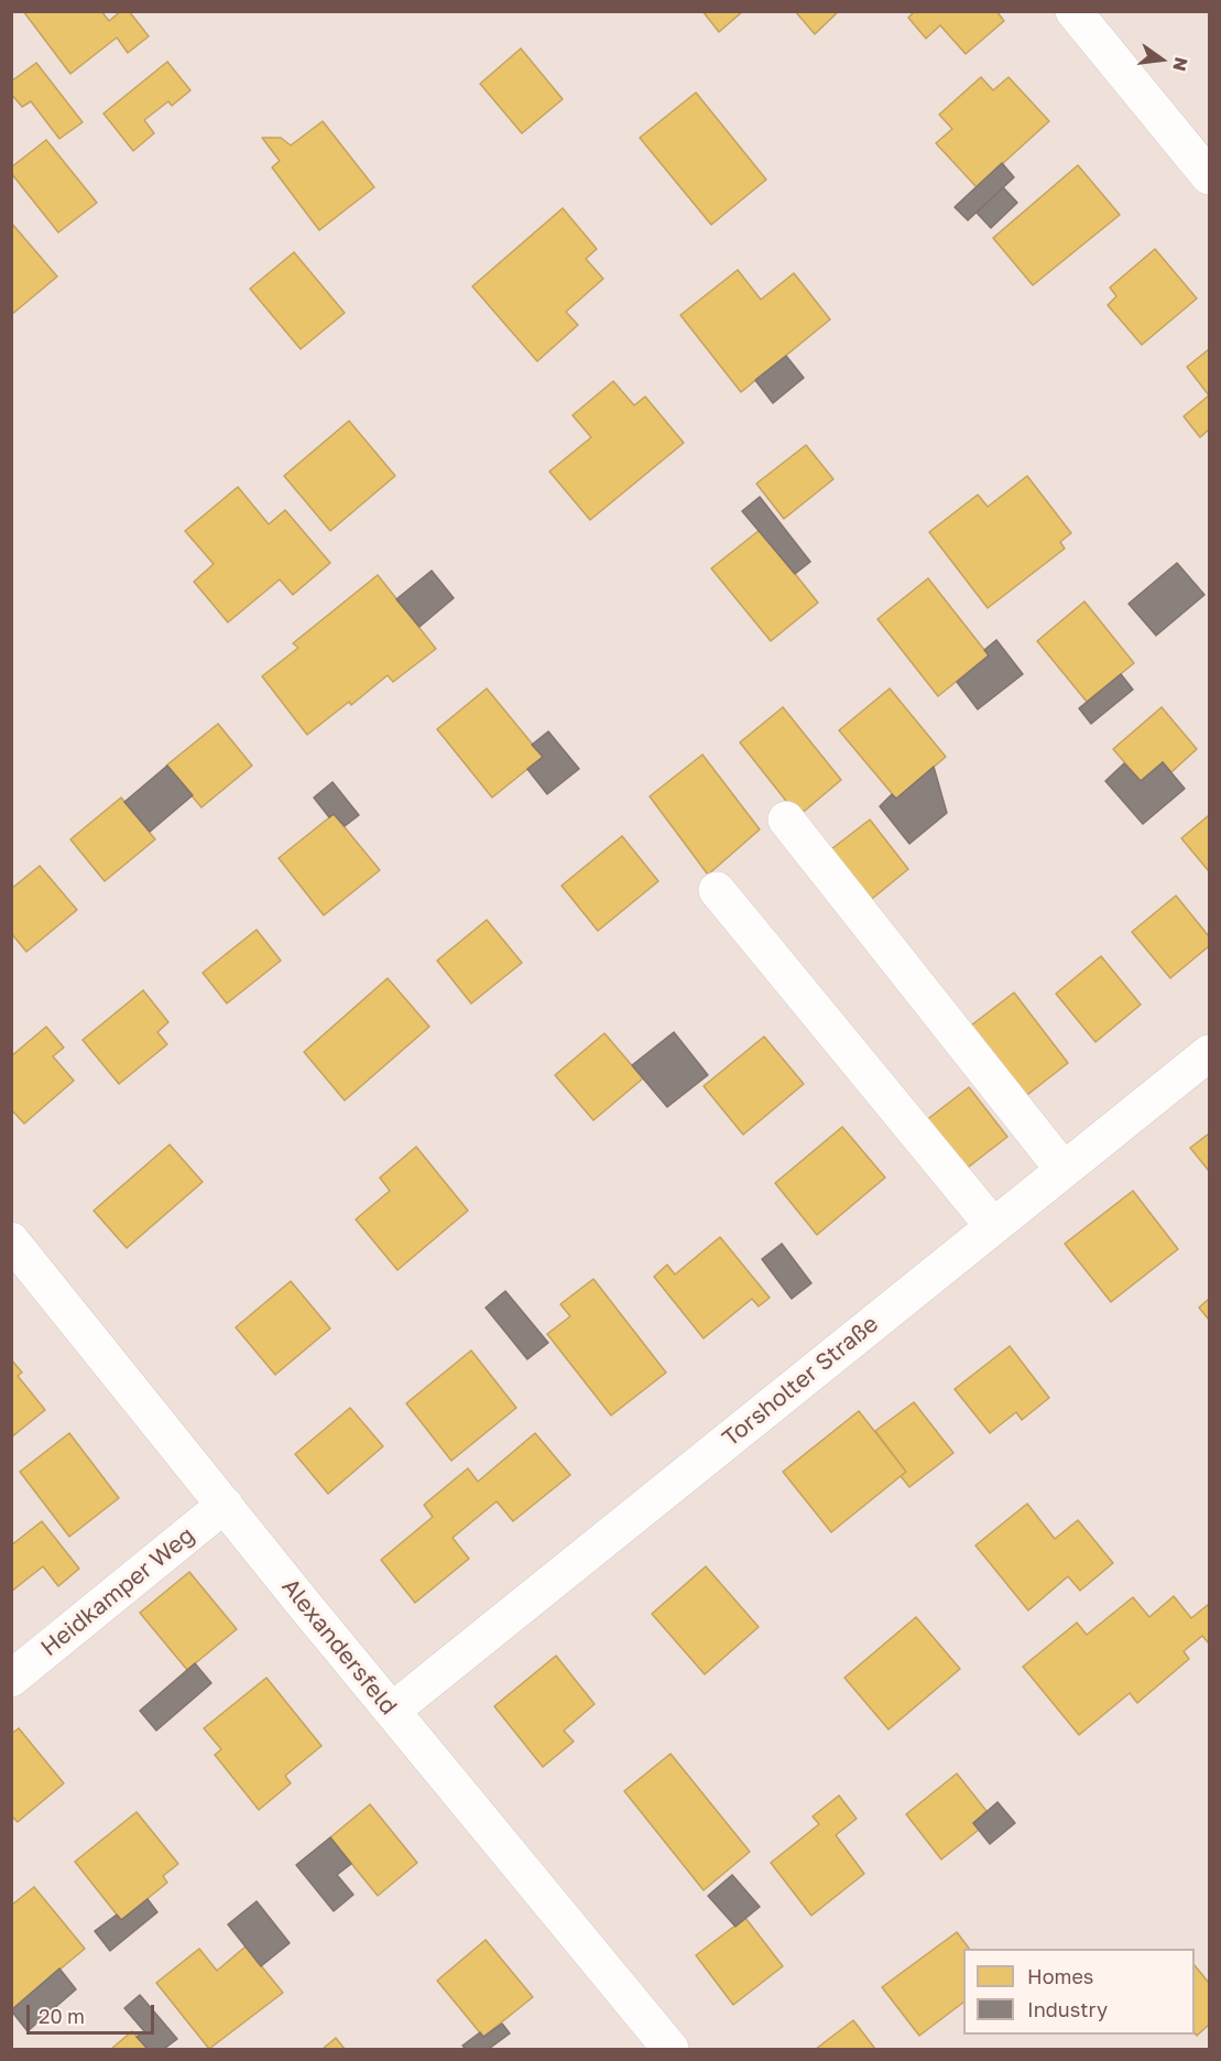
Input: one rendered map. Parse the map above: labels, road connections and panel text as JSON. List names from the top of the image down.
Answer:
{
  "streets": {
    "street": ["Torsholter Straße", "Heidkamper Weg", "Alexandersfeld"]
  },
  "crossings": [
    ["Torsholter Straße", "Alexandersfeld"],
    ["Heidkamper Weg", "Alexandersfeld"]
  ],
  "legend": ["Homes", "Industry"],
  "scale_bar": "20 m",
  "north": "right"
}
